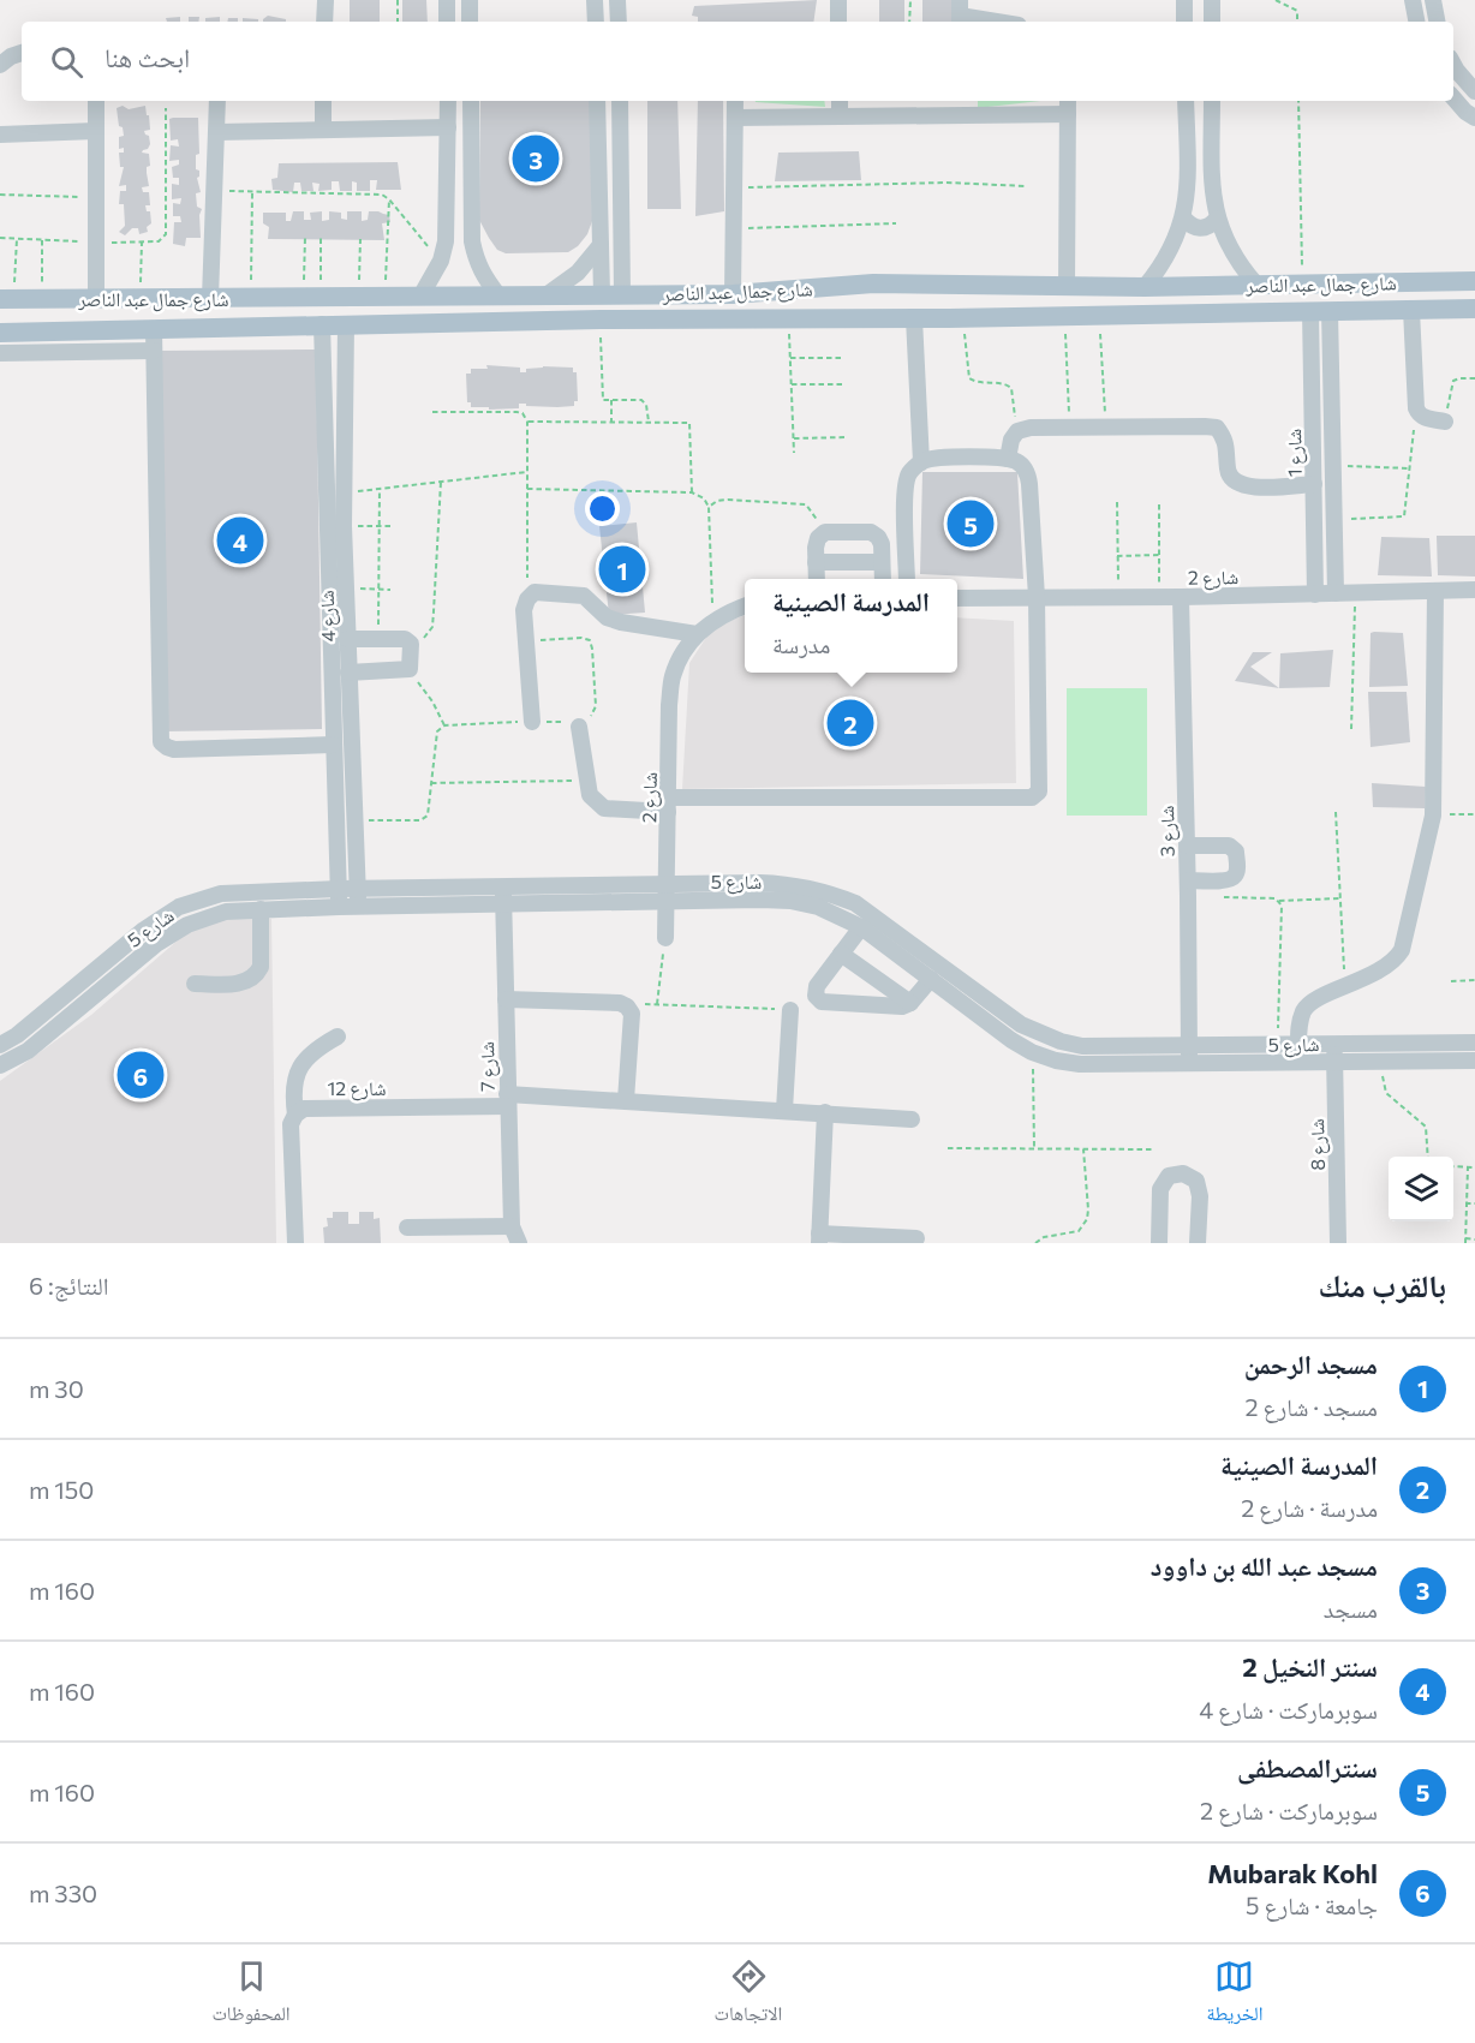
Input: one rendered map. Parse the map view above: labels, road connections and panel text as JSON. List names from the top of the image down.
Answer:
{
  "streets": {
    "main road": ["شارع جمال عبد الناصر"],
    "street": [
      "شارع 1",
      "شارع 2",
      "شارع 4",
      "شارع 3",
      "شارع 5",
      "شارع 7",
      "شارع 12",
      "شارع 8"
    ]
  },
  "crossings": [
    ["شارع جمال عبد الناصر", "شارع 1"],
    ["شارع جمال عبد الناصر", "شارع 4"],
    ["شارع 1", "شارع 2"],
    ["شارع 2", "شارع 3"],
    ["شارع 2", "شارع 5"],
    ["شارع 4", "شارع 5"],
    ["شارع 3", "شارع 5"],
    ["شارع 5", "شارع 7"],
    ["شارع 5", "شارع 8"],
    ["شارع 7", "شارع 12"]
  ],
  "page": {
    "search": "ابحث هنا",
    "pins": [
      "3",
      "5",
      "4",
      "1",
      "2",
      "6"
    ],
    "popup": ["المدرسة الصينية", "مدرسة"],
    "heading": ["بالقرب منك", "النتائج: 6"],
    "list": [
      {
        "mark": "1",
        "name": "مسجد الرحمن",
        "note": "مسجد · شارع 2",
        "value": "30 m"
      },
      {
        "mark": "2",
        "name": "المدرسة الصينية",
        "note": "مدرسة · شارع 2",
        "value": "150 m"
      },
      {
        "mark": "3",
        "name": "مسجد عبد الله بن داوود",
        "note": "مسجد",
        "value": "160 m"
      },
      {
        "mark": "4",
        "name": "سنتر النخيل 2",
        "note": "سوبرماركت · شارع 4",
        "value": "160 m"
      },
      {
        "mark": "5",
        "name": "سنترالمصطفى",
        "note": "سوبرماركت · شارع 2",
        "value": "160 m"
      },
      {
        "mark": "6",
        "name": "Mubarak Kohl",
        "note": "جامعة · شارع 5",
        "value": "330 m"
      }
    ],
    "nav": ["الخريطة", "الاتجاهات", "المحفوظات"]
  }
}
